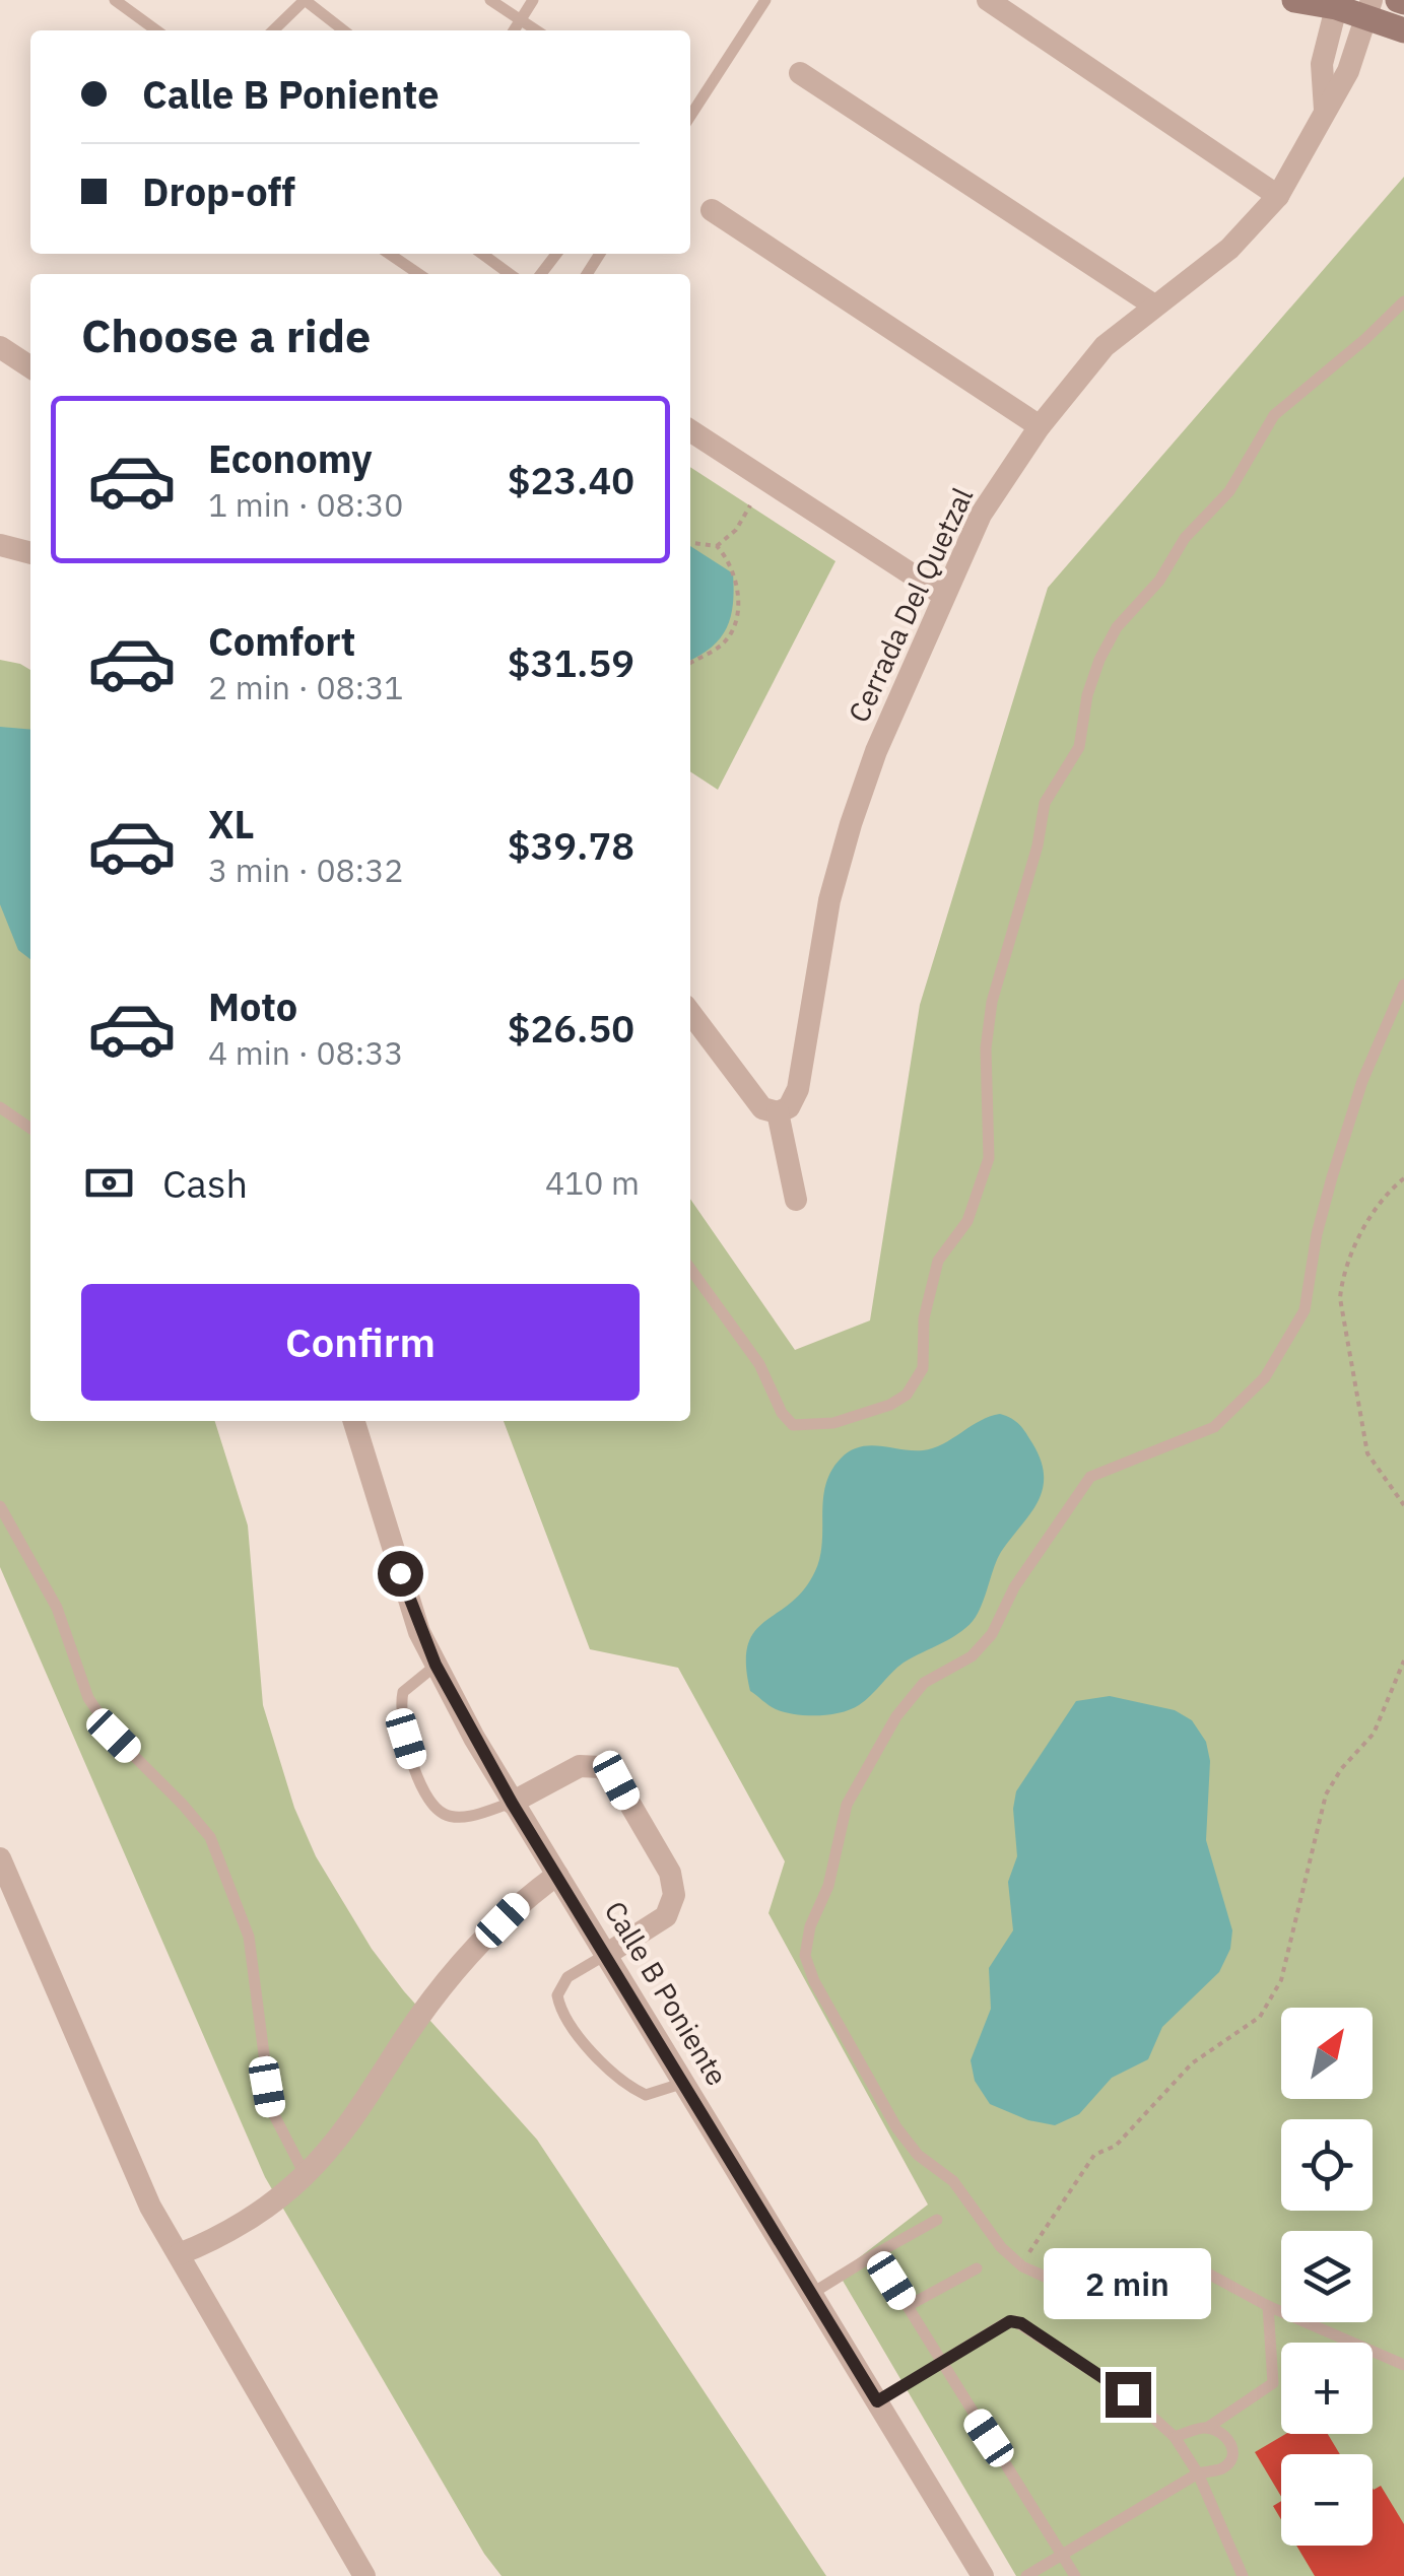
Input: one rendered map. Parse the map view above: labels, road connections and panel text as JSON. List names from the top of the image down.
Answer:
{
  "streets": {
    "street": ["Cerrada Del Quetzal", "Calle B Poniente"]
  },
  "north": "top right",
  "page": {
    "banner": ["Calle B Poniente", "Drop-off"],
    "heading": "Choose a ride",
    "list": [
      {
        "name": "Economy",
        "note": "1 min · 08:30",
        "value": "$23.40"
      },
      {
        "name": "Comfort",
        "note": "2 min · 08:31",
        "value": "$31.59"
      },
      {
        "name": "XL",
        "note": "3 min · 08:32",
        "value": "$39.78"
      },
      {
        "name": "Moto",
        "note": "4 min · 08:33",
        "value": "$26.50"
      }
    ],
    "pay": ["Cash", "410 m"],
    "buttons": "Confirm",
    "map_buttons": ["+", "−"],
    "bubble": "2 min"
  }
}
